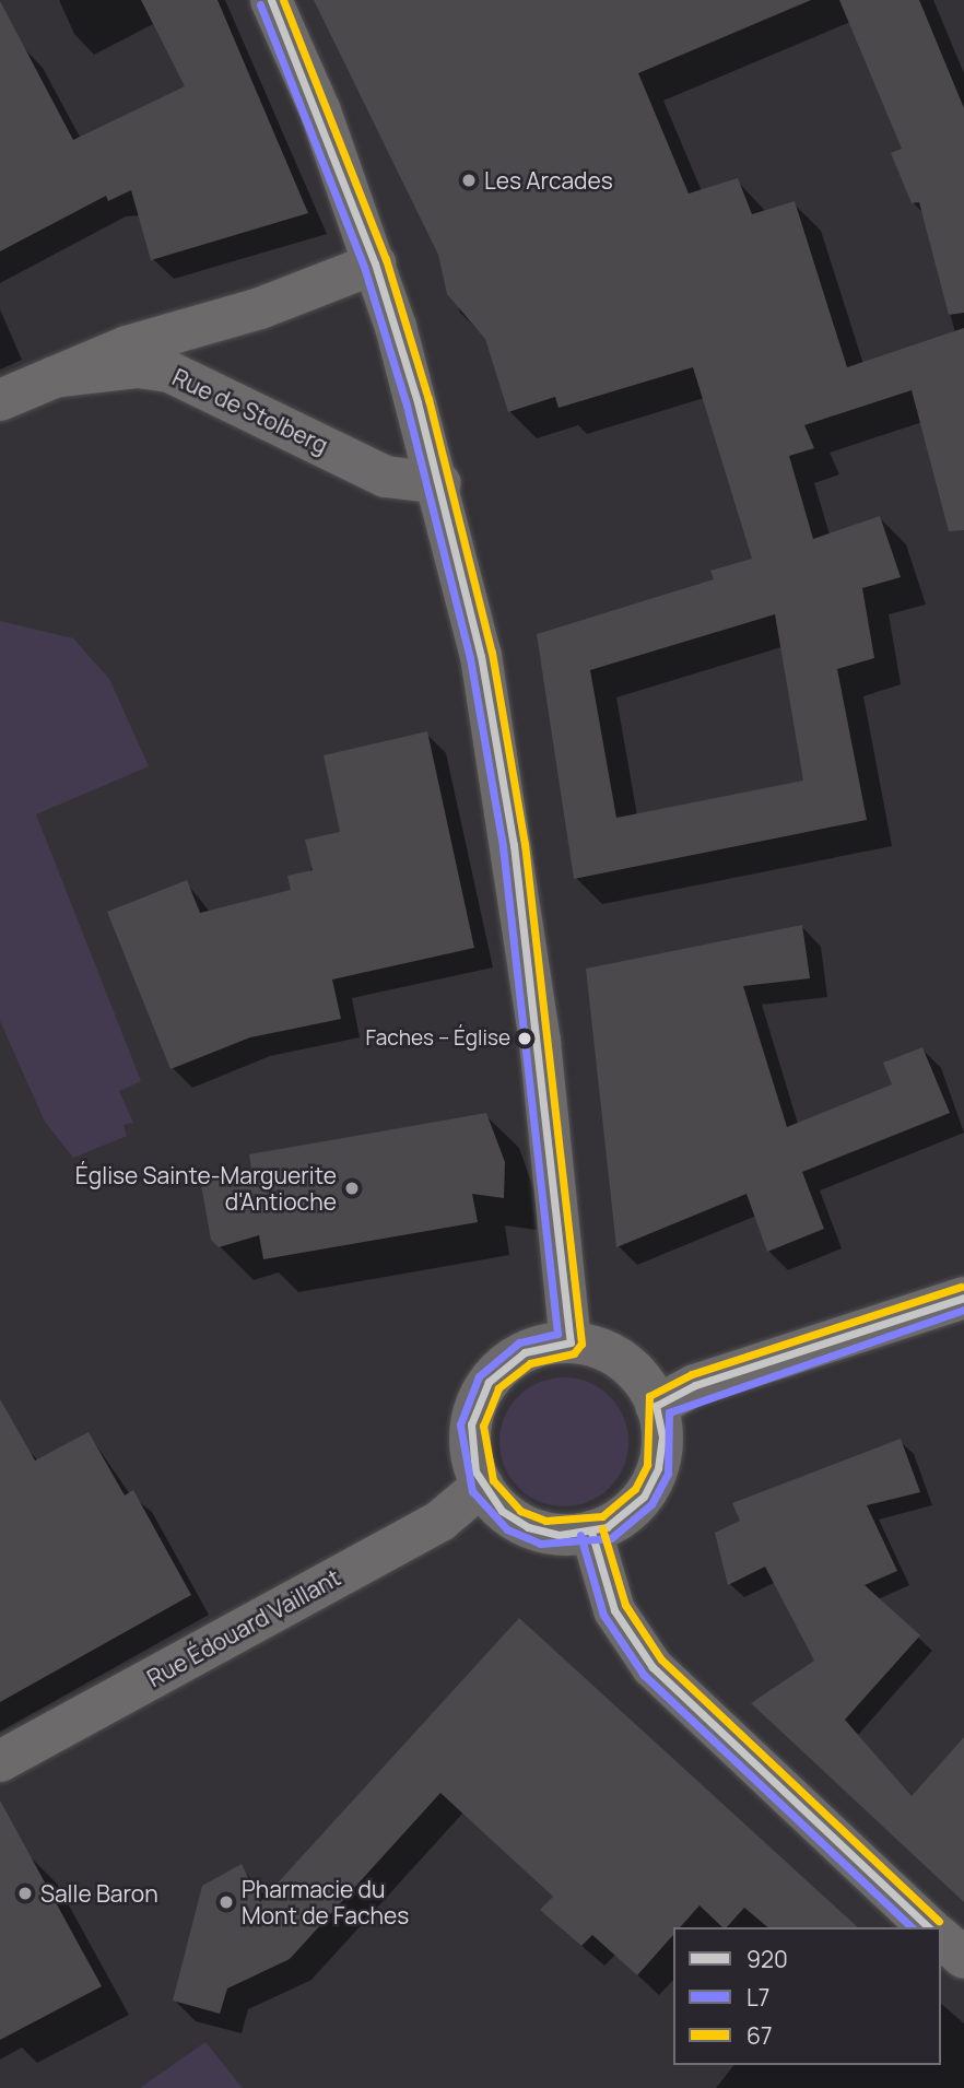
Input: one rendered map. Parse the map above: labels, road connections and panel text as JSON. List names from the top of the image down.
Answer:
{
  "streets": {
    "street": ["Rue de Stolberg", "Rue Édouard Vaillant"]
  },
  "places": [
    "Les Arcades",
    "Faches – Église",
    "Église Sainte-Marguerite d'Antioche",
    "Salle Baron",
    "Pharmacie du Mont de Faches"
  ],
  "lines": ["transit line 920", "transit line 67", "transit line L7"],
  "legend": ["920", "L7", "67"]
}
